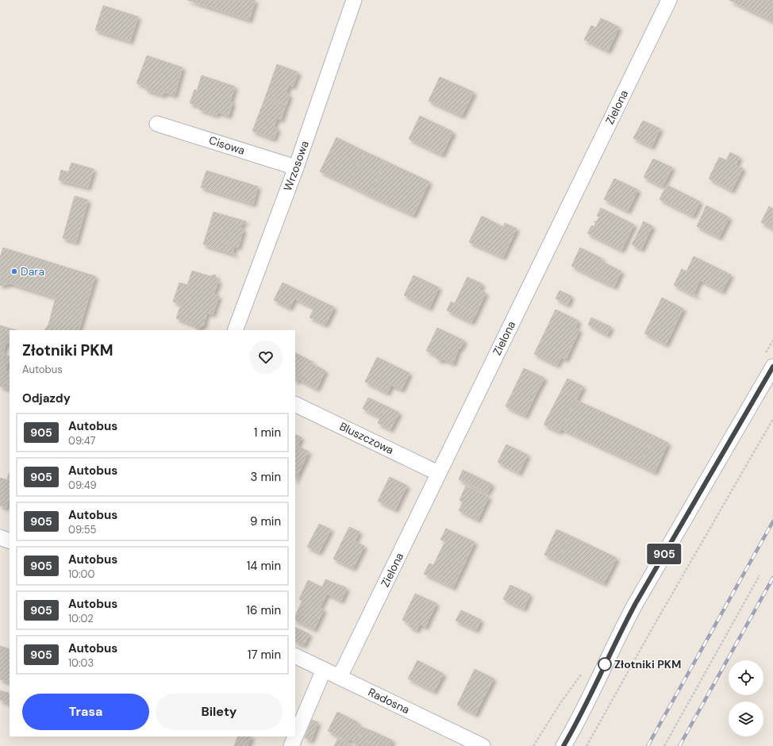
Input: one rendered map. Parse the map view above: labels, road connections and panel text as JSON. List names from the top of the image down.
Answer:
{
  "streets": {
    "street": [
      "Zielona",
      "Cisowa",
      "Wrzosowa",
      "Bluszczowa",
      "Radosna"
    ]
  },
  "crossings": [
    ["Zielona", "Bluszczowa"],
    ["Zielona", "Radosna"],
    ["Cisowa", "Wrzosowa"]
  ],
  "places": ["Dara", "Złotniki PKM"],
  "lines": ["bus line 905"],
  "page": {
    "on_map": "905",
    "heading": [
      ["Złotniki PKM", "Autobus"],
      "Odjazdy"
    ],
    "list": [
      {
        "mark": "905",
        "name": "Autobus",
        "note": "09:47",
        "value": "1 min"
      },
      {
        "mark": "905",
        "name": "Autobus",
        "note": "09:49",
        "value": "3 min"
      },
      {
        "mark": "905",
        "name": "Autobus",
        "note": "09:55",
        "value": "9 min"
      },
      {
        "mark": "905",
        "name": "Autobus",
        "note": "10:00",
        "value": "14 min"
      },
      {
        "mark": "905",
        "name": "Autobus",
        "note": "10:02",
        "value": "16 min"
      },
      {
        "mark": "905",
        "name": "Autobus",
        "note": "10:03",
        "value": "17 min"
      }
    ],
    "buttons": ["Trasa", "Bilety"]
  }
}
